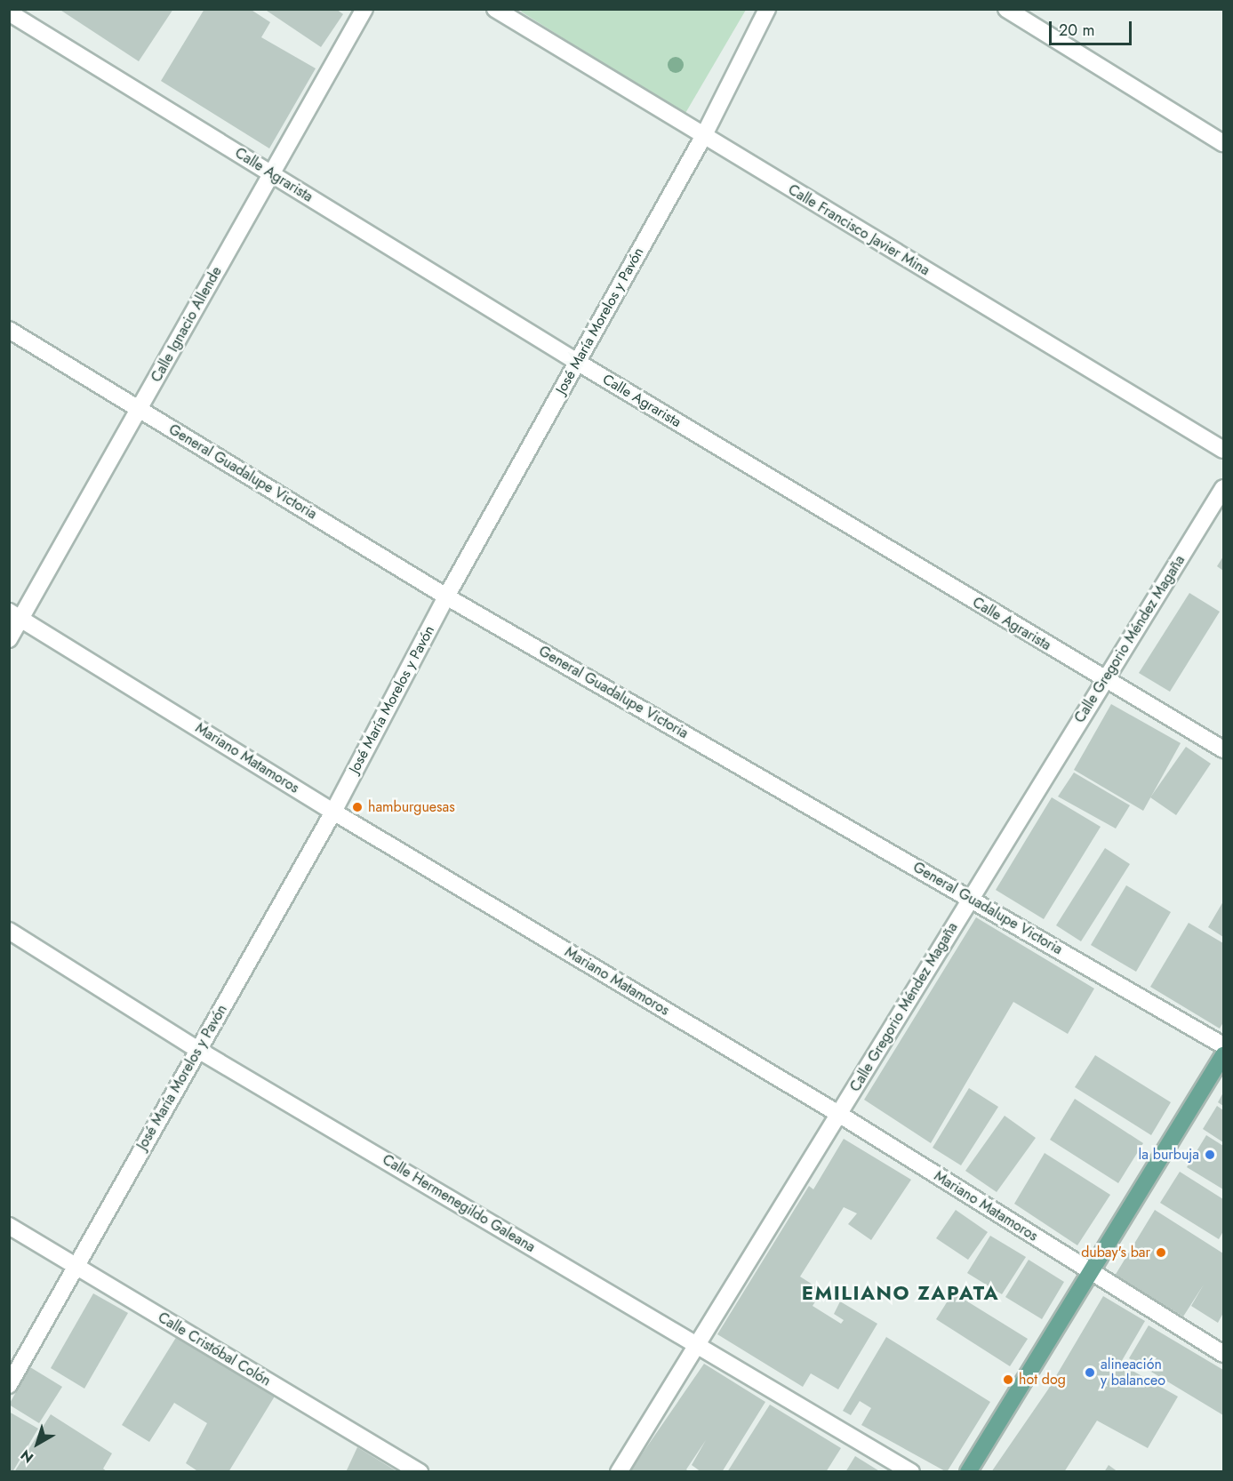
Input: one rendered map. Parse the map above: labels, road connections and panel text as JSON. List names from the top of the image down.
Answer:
{
  "streets": {
    "street": [
      "Calle Agrarista",
      "Calle Francisco Javier Mina",
      "José María Morelos y Pavón",
      "Calle Ignacio Allende",
      "General Guadalupe Victoria",
      "Calle Gregorio Méndez Magaña",
      "Mariano Matamoros",
      "Calle Hermenegildo Galeana",
      "Calle Cristóbal Colón"
    ]
  },
  "crossings": [
    ["Calle Agrarista", "José María Morelos y Pavón"],
    ["Calle Agrarista", "Calle Ignacio Allende"],
    ["Calle Agrarista", "Calle Gregorio Méndez Magaña"],
    ["Calle Francisco Javier Mina", "José María Morelos y Pavón"],
    ["José María Morelos y Pavón", "General Guadalupe Victoria"],
    ["José María Morelos y Pavón", "Mariano Matamoros"],
    ["José María Morelos y Pavón", "Calle Hermenegildo Galeana"],
    ["José María Morelos y Pavón", "Calle Cristóbal Colón"],
    ["Calle Ignacio Allende", "General Guadalupe Victoria"],
    ["Calle Ignacio Allende", "Mariano Matamoros"],
    ["General Guadalupe Victoria", "Calle Gregorio Méndez Magaña"],
    ["Calle Gregorio Méndez Magaña", "Mariano Matamoros"],
    ["Calle Gregorio Méndez Magaña", "Calle Hermenegildo Galeana"]
  ],
  "districts": ["EMILIANO ZAPATA"],
  "places": [
    "hamburguesas",
    "la burbuja",
    "dubay's bar",
    "alineación y balanceo",
    "hot dog"
  ],
  "scale_bar": "20 m",
  "north": "bottom left"
}
